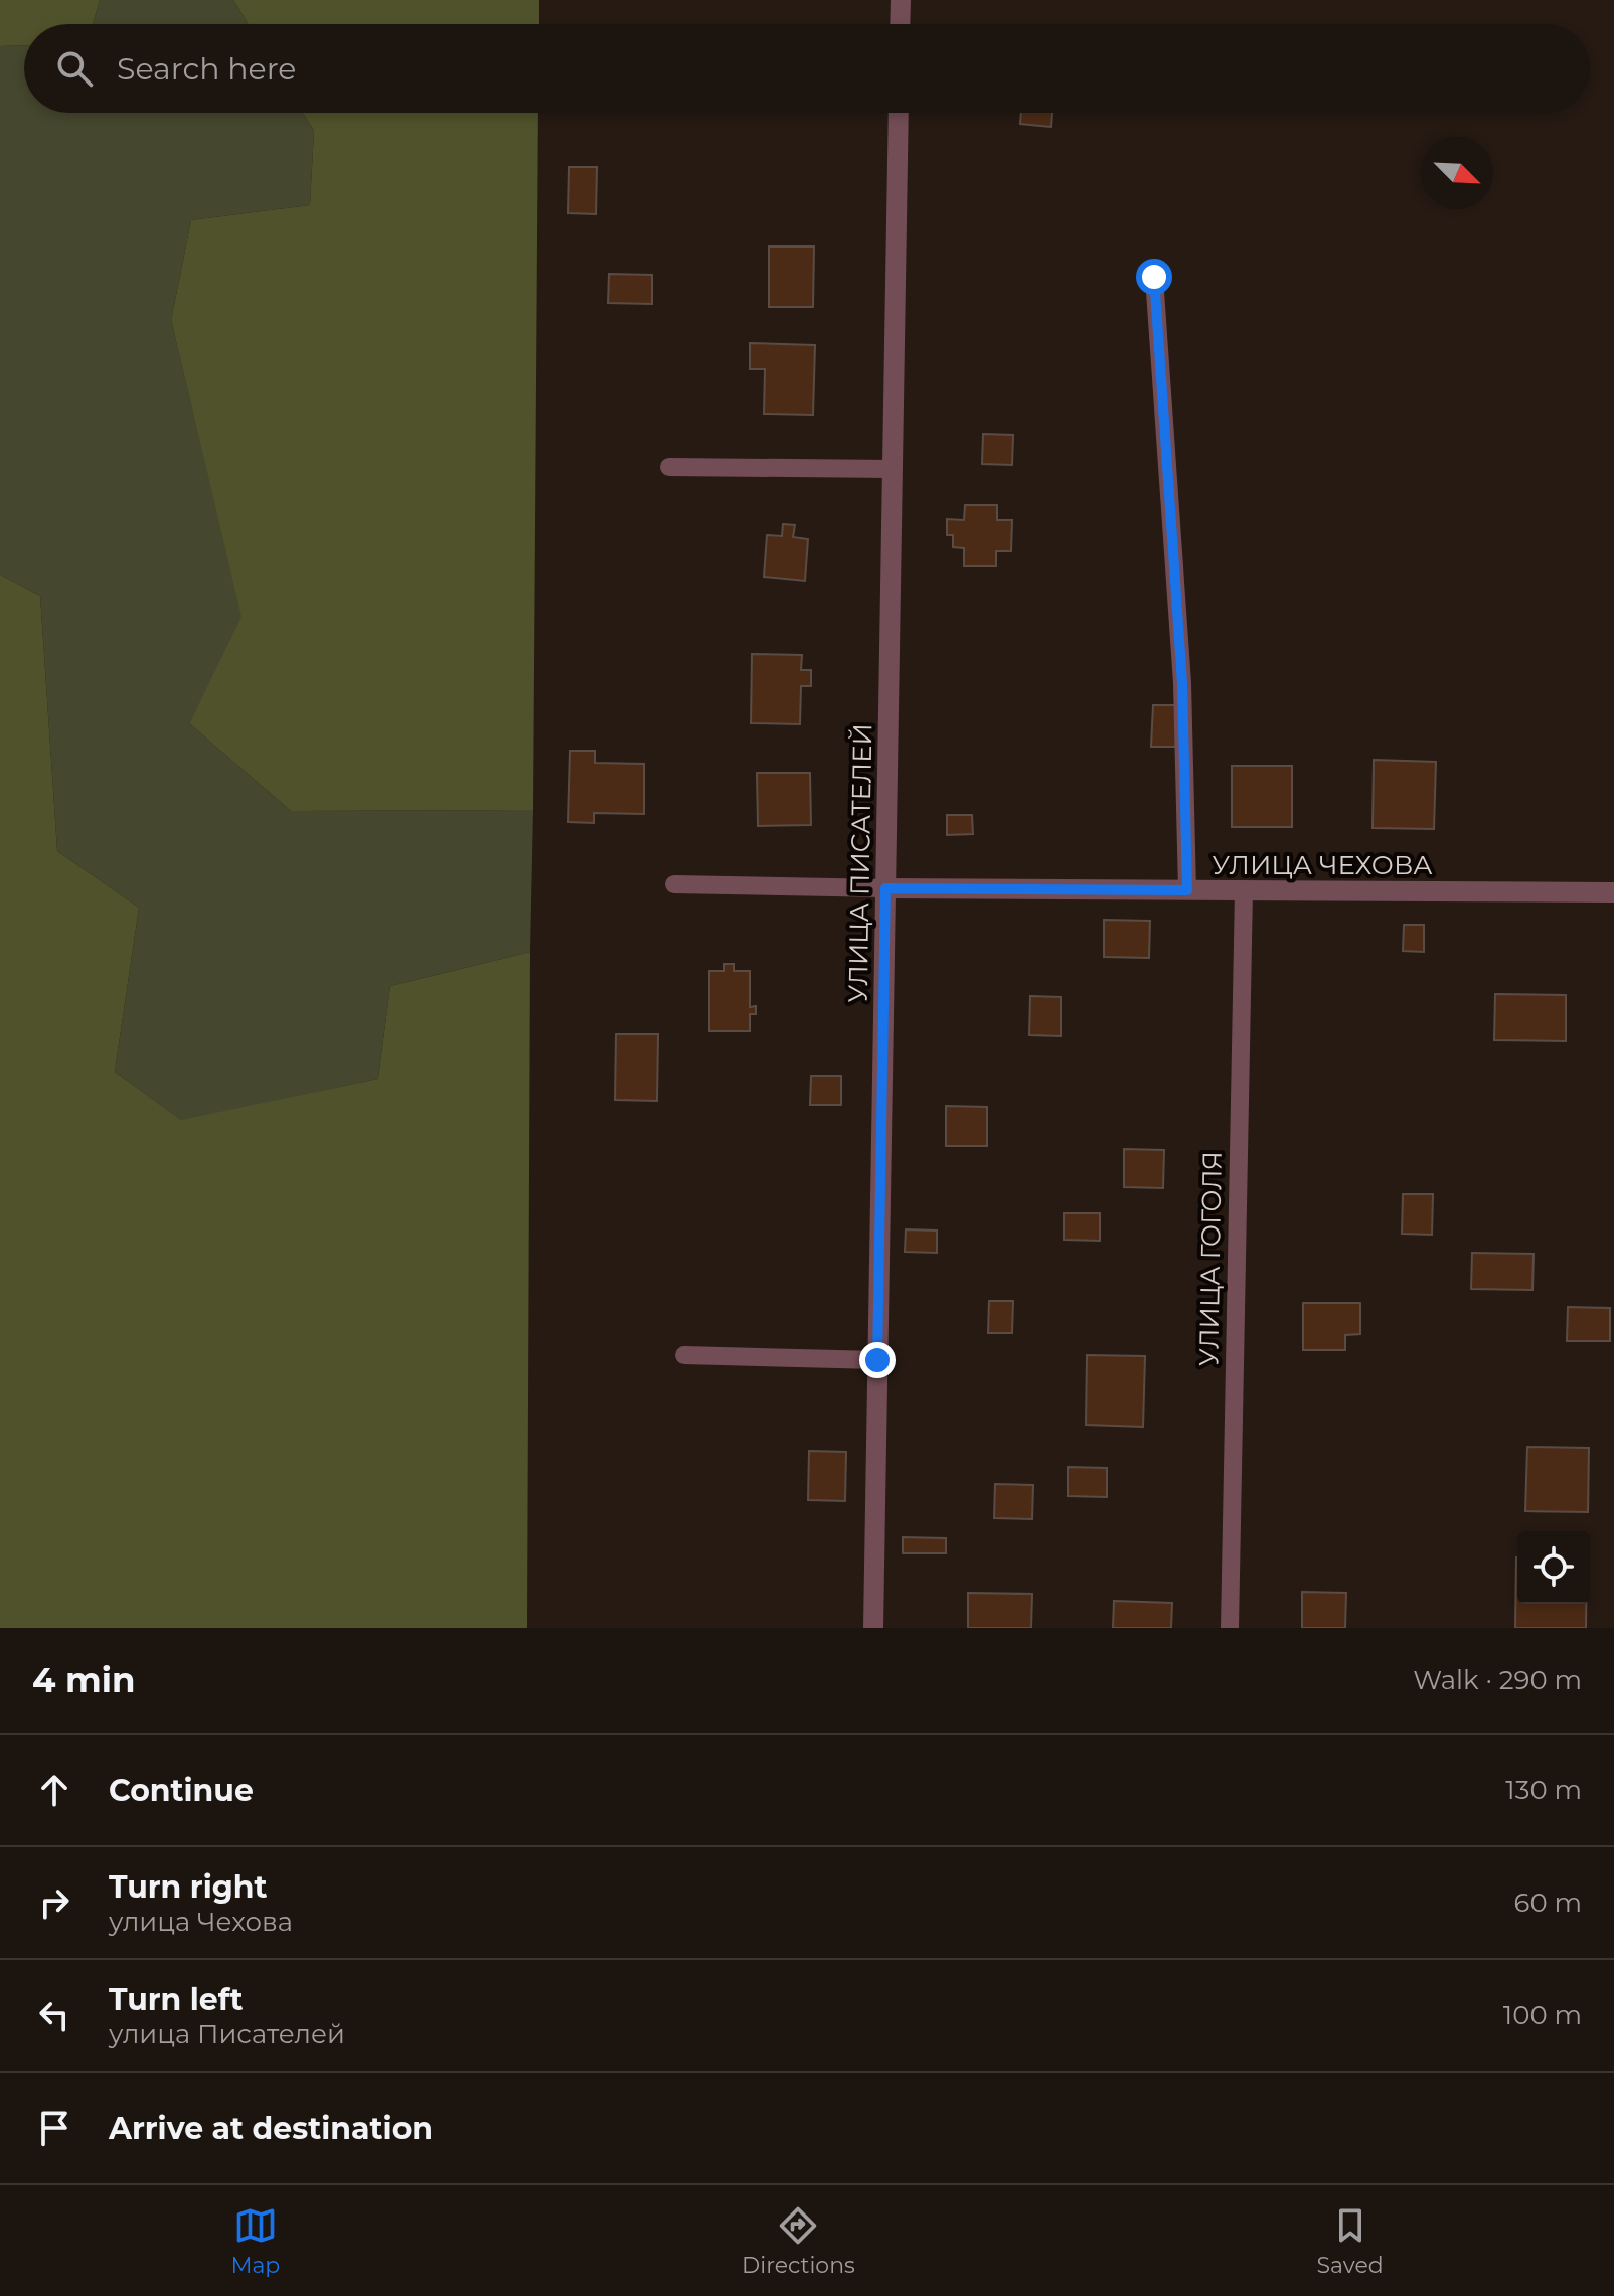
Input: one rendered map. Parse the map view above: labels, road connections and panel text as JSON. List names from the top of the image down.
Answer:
{
  "streets": {
    "street": ["УЛИЦА ПИСАТЕЛЕЙ", "УЛИЦА ЧЕХОВА"],
    "lane": ["УЛИЦА ГОГОЛЯ"]
  },
  "crossings": [
    ["УЛИЦА ПИСАТЕЛЕЙ", "УЛИЦА ЧЕХОВА"],
    ["УЛИЦА ЧЕХОВА", "УЛИЦА ГОГОЛЯ"]
  ],
  "north": "bottom right",
  "page": {
    "search": "Search here",
    "heading": ["4 min", "Walk · 290 m"],
    "list": [
      ["Continue", "130 m"],
      ["Turn right", "улица Чехова", "60 m"],
      ["Turn left", "улица Писателей", "100 m"],
      "Arrive at destination"
    ],
    "nav": ["Map", "Directions", "Saved"]
  }
}
